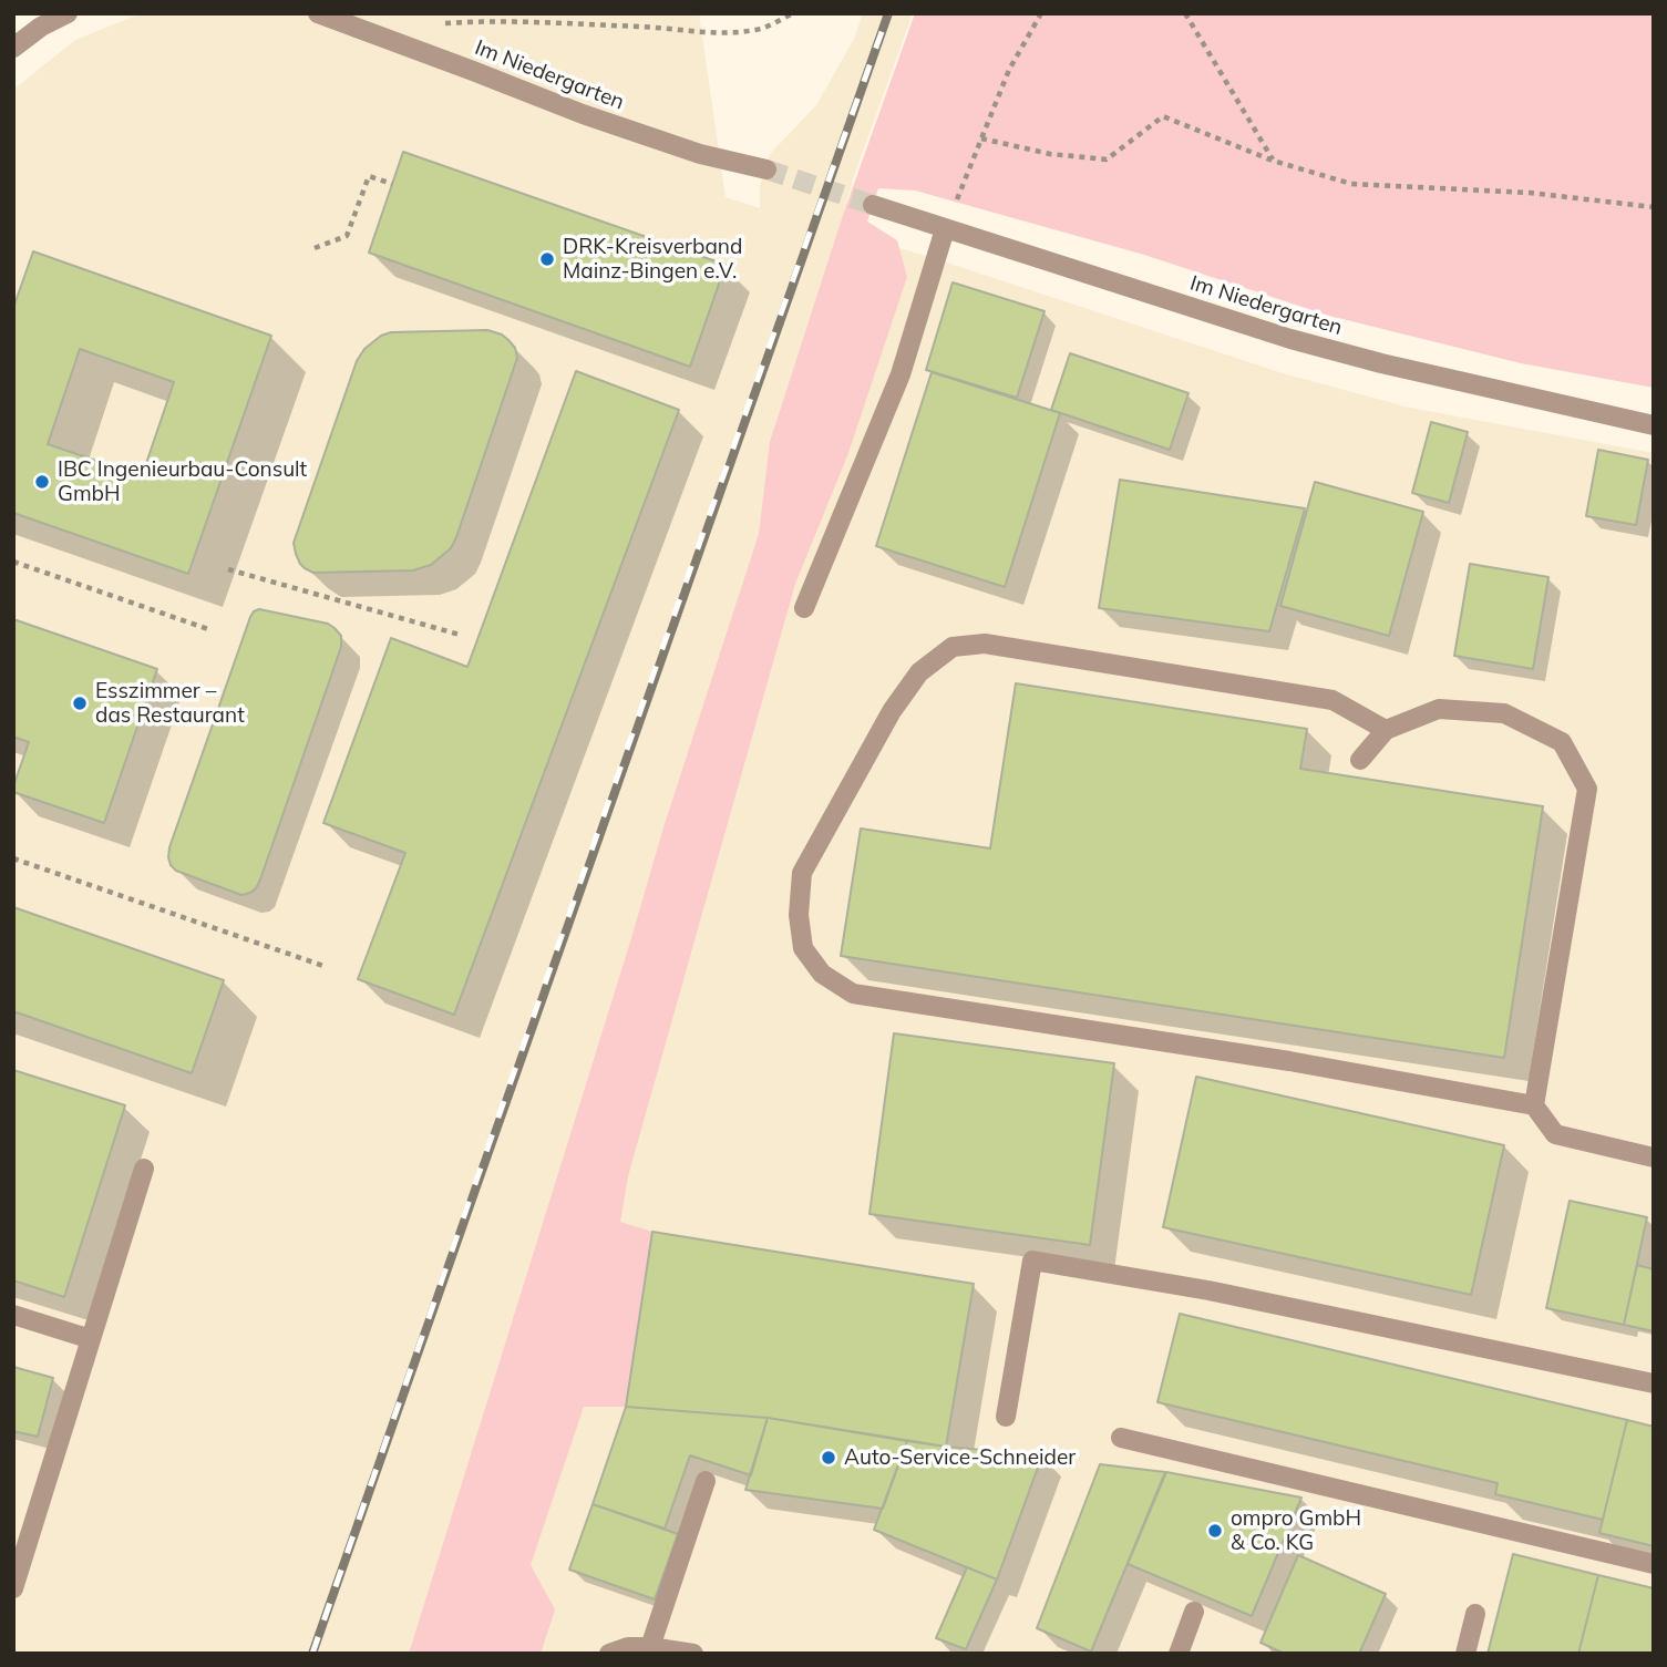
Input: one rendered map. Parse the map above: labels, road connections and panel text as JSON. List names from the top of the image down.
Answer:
{
  "streets": {
    "street": ["Im Niedergarten"]
  },
  "places": [
    "DRK-Kreisverband Mainz-Bingen e.V.",
    "IBC Ingenieurbau-Consult GmbH",
    "Esszimmer – das Restaurant",
    "Auto-Service-Schneider",
    "ompro GmbH & Co. KG"
  ]
}
